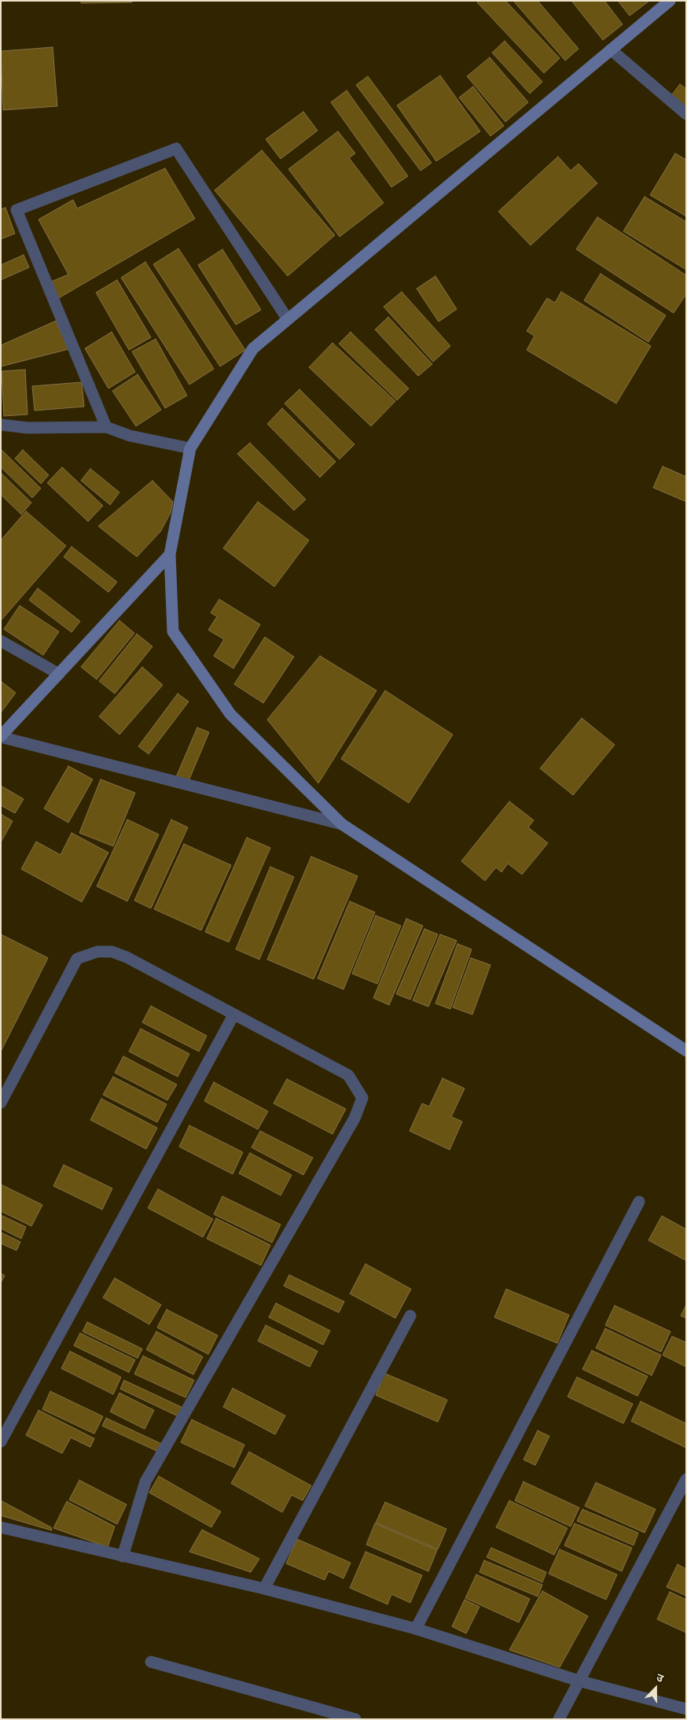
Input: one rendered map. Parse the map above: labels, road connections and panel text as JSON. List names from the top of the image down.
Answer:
{
  "north": "top"
}
